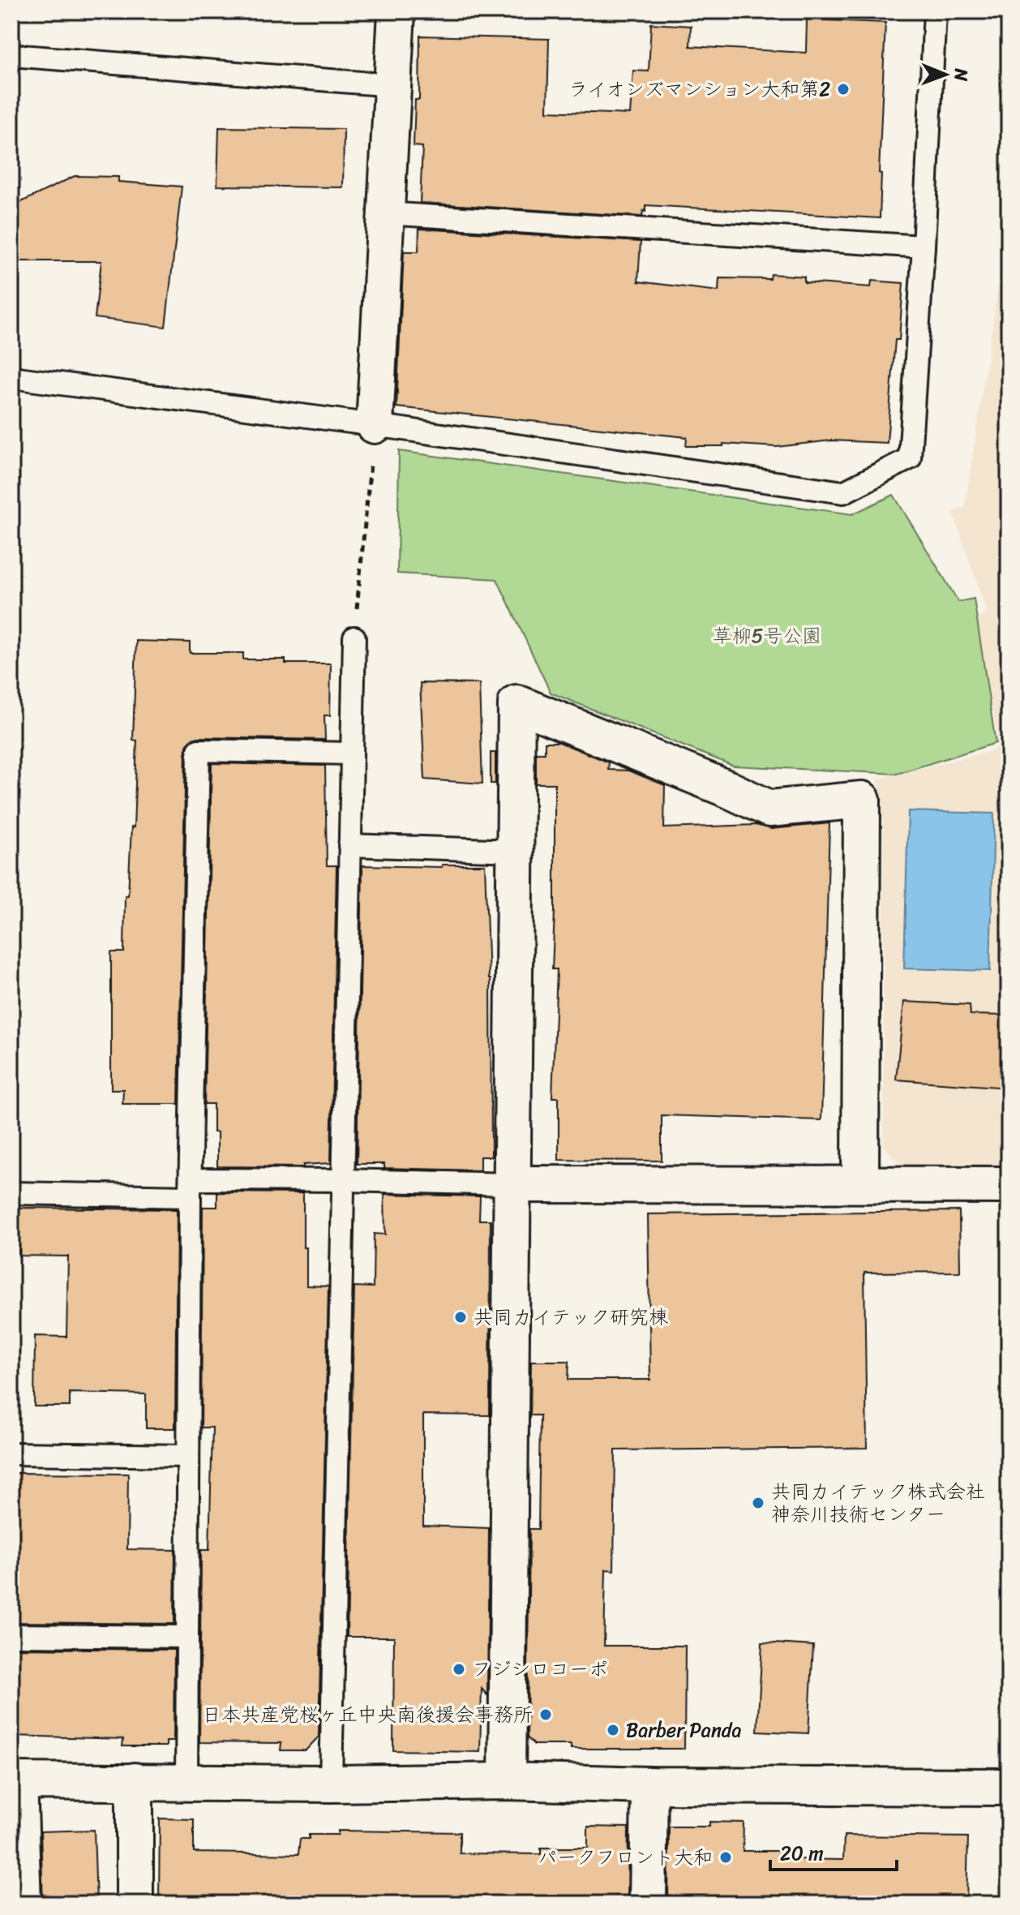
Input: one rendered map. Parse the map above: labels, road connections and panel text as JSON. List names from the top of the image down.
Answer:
{
  "parks": ["草柳5号公園"],
  "places": [
    "ライオンズマンション大和第2",
    "共同カイテック研究棟",
    "共同カイテック株式会社 神奈川技術センター",
    "フジシロコーポ",
    "日本共産党桜ヶ丘中央南後援会事務所",
    "Barber Panda",
    "パークフロント大和"
  ],
  "scale_bar": "20 m",
  "north": "right"
}
